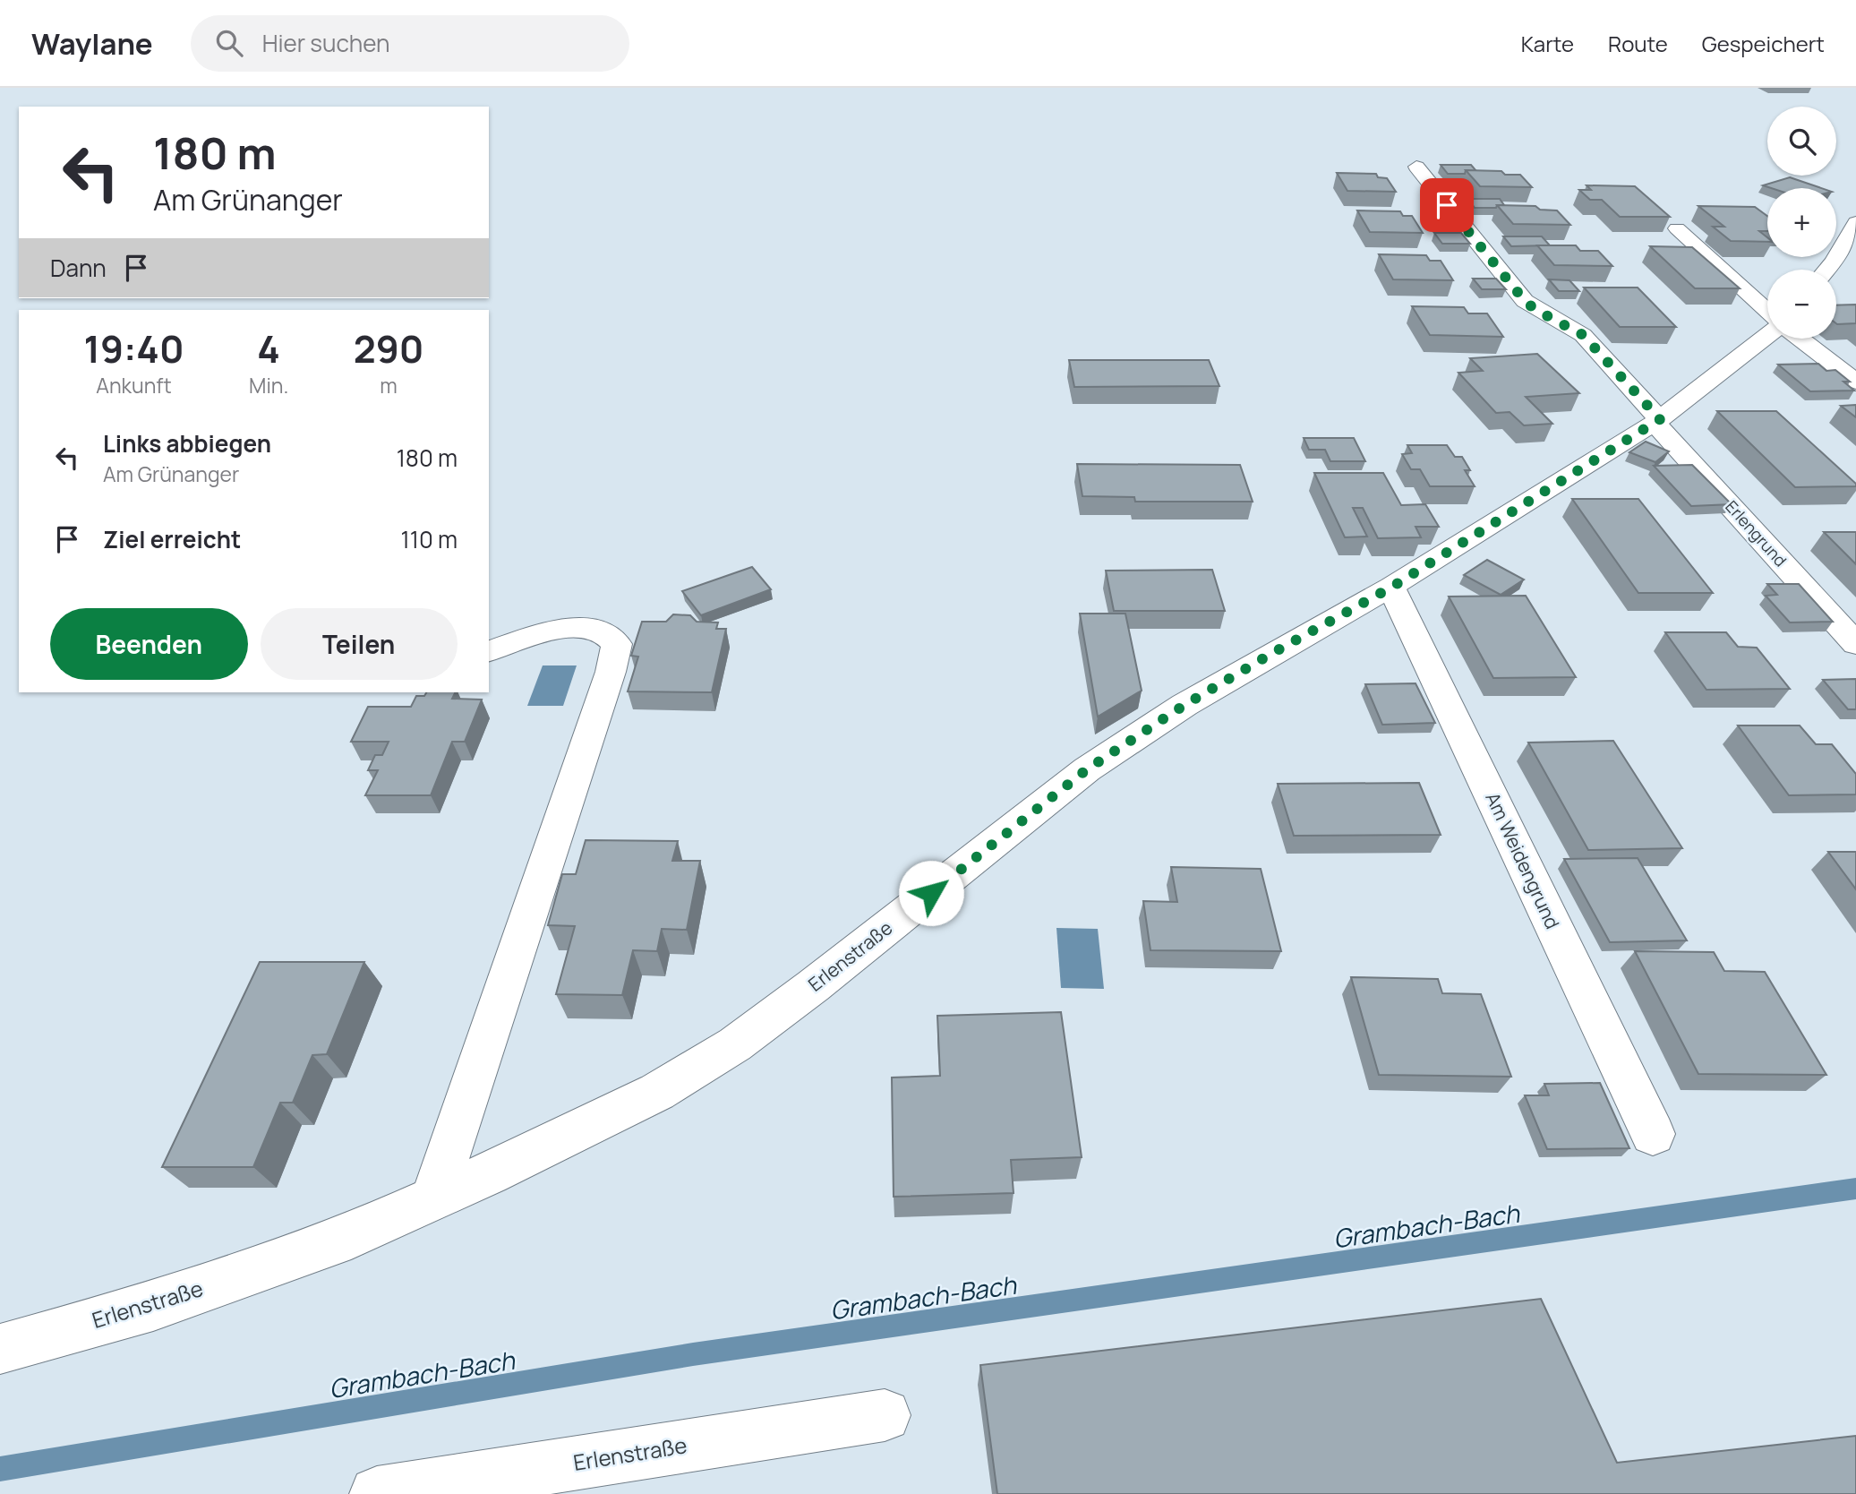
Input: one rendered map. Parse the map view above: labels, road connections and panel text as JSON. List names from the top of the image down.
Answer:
{
  "streets": {
    "street": ["Erlengrund", "Am Weidengrund", "Erlenstraße"]
  },
  "crossings": [
    ["Erlengrund", "Erlenstraße"],
    ["Am Weidengrund", "Erlenstraße"]
  ],
  "water": ["Grambach-Bach"],
  "page": {
    "header": "Waylane",
    "search": "Hier suchen",
    "nav": ["Karte", "Route", "Gespeichert"],
    "map_buttons": ["+", "−"],
    "turn": ["180 m", "Am Grünanger"],
    "then": "Dann",
    "eta": [
      "19:40",
      "Ankunft",
      "4",
      "Min.",
      "290",
      "m"
    ],
    "list": [
      {
        "name": "Links abbiegen",
        "note": "Am Grünanger",
        "value": "180 m"
      },
      {
        "name": "Ziel erreicht",
        "value": "110 m"
      }
    ],
    "buttons": ["Beenden", "Teilen"]
  }
}
